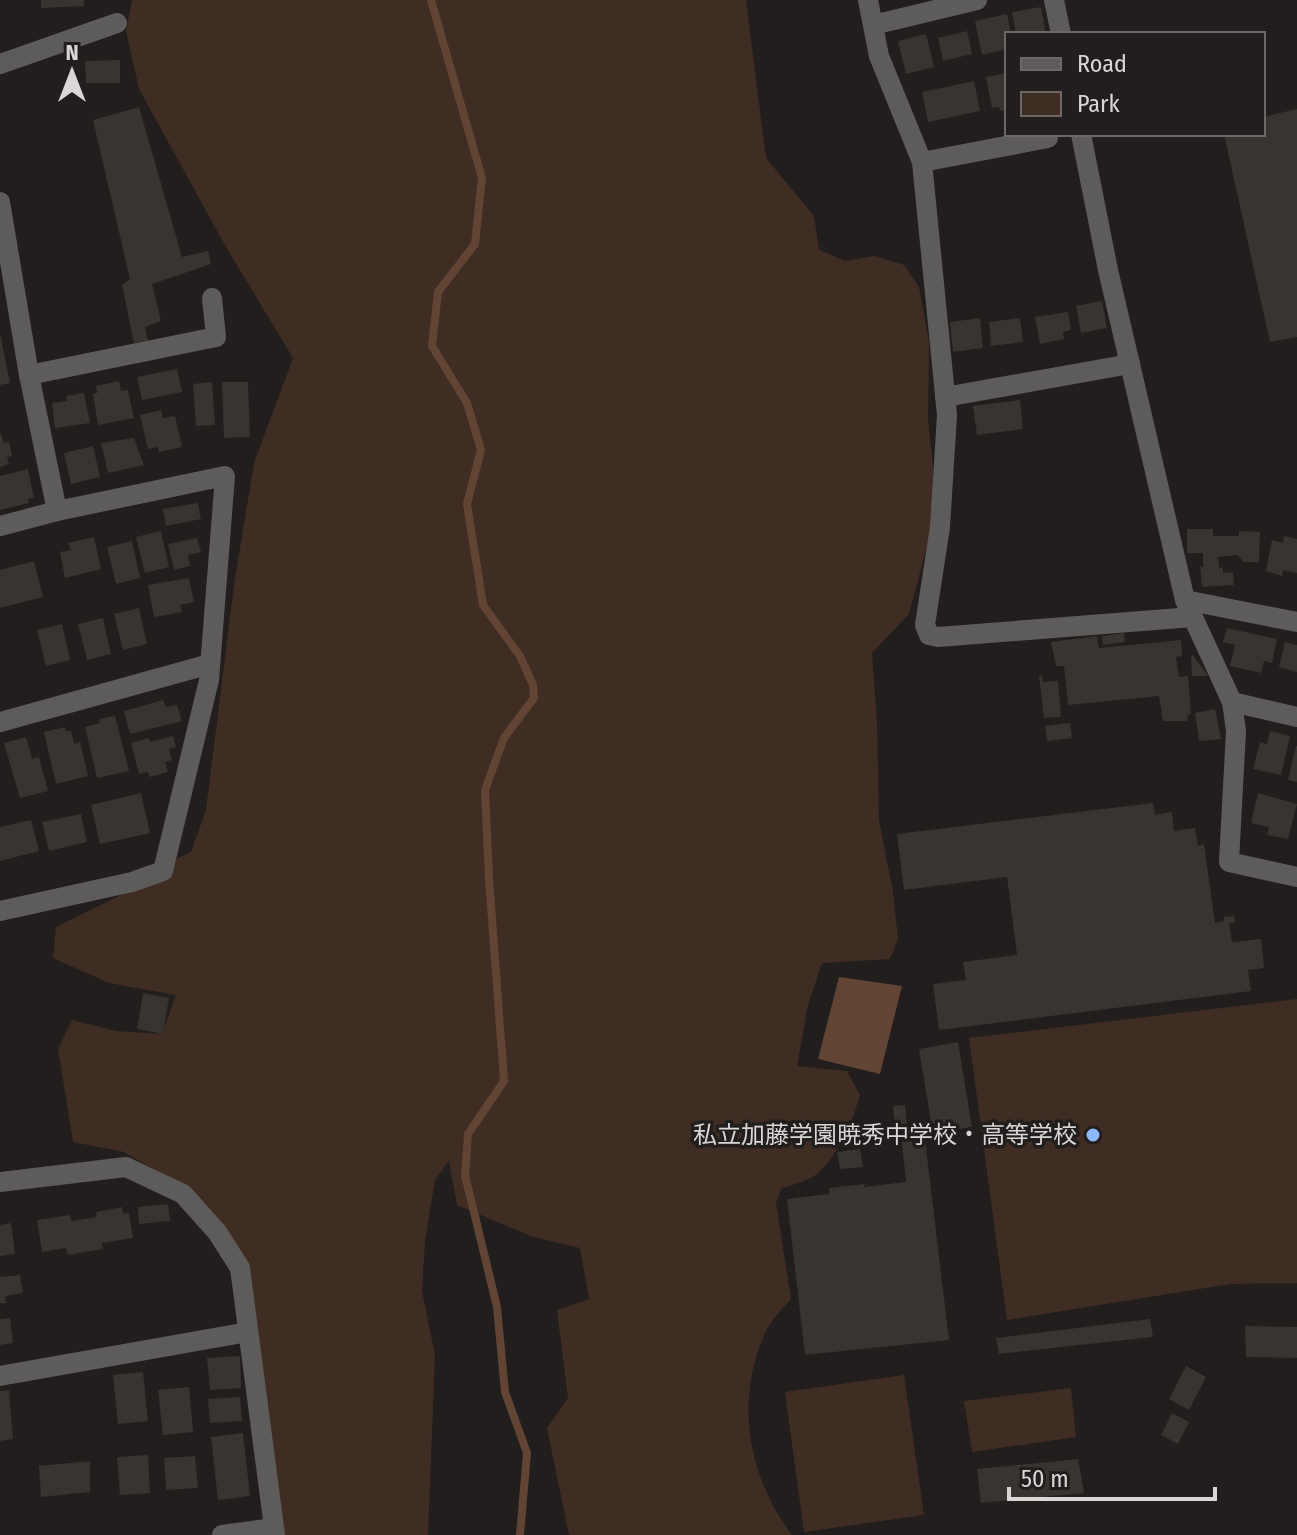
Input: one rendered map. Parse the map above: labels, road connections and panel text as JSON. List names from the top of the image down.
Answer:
{
  "places": ["私立加藤学園暁秀中学校・高等学校"],
  "legend": ["Road", "Park"],
  "scale_bar": "50 m",
  "north": "top"
}
